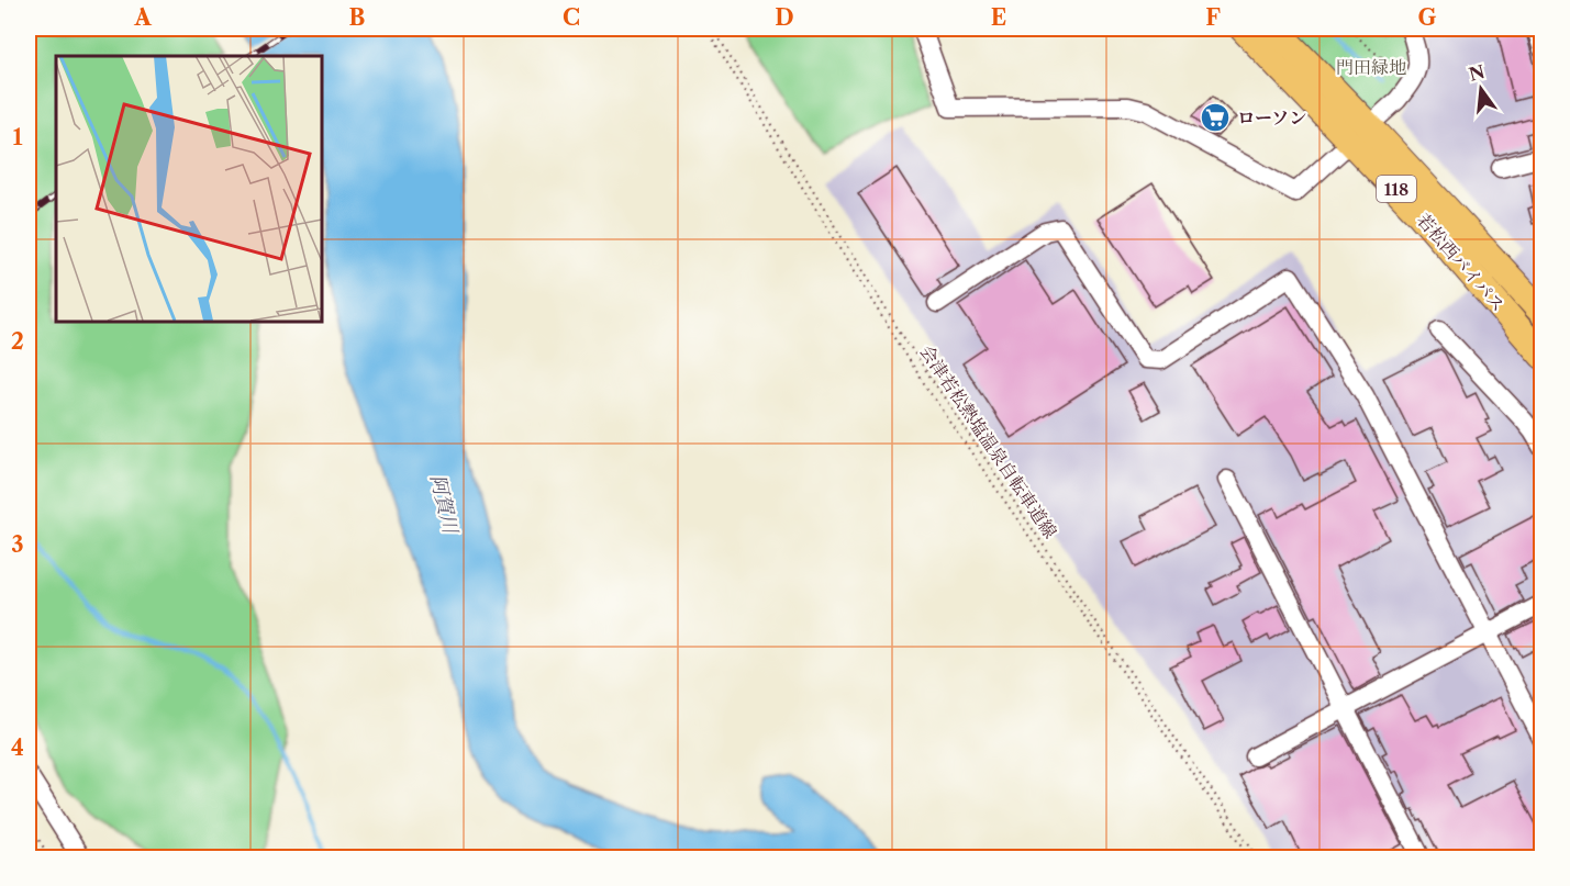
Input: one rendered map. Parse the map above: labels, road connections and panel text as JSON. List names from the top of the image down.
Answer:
{
  "streets": {
    "highway": ["118", "若松西バイパス"],
    "path": ["会津若松熱塩温泉自転車道線"]
  },
  "water": ["阿賀川"],
  "parks": ["門田緑地"],
  "places": {
    "supermarket": ["ローソン"]
  },
  "north": "top",
  "grid": {
    "columns": [
      "A",
      "B",
      "C",
      "D",
      "E",
      "F",
      "G"
    ],
    "rows": [
      "1",
      "2",
      "3",
      "4"
    ]
  }
}
